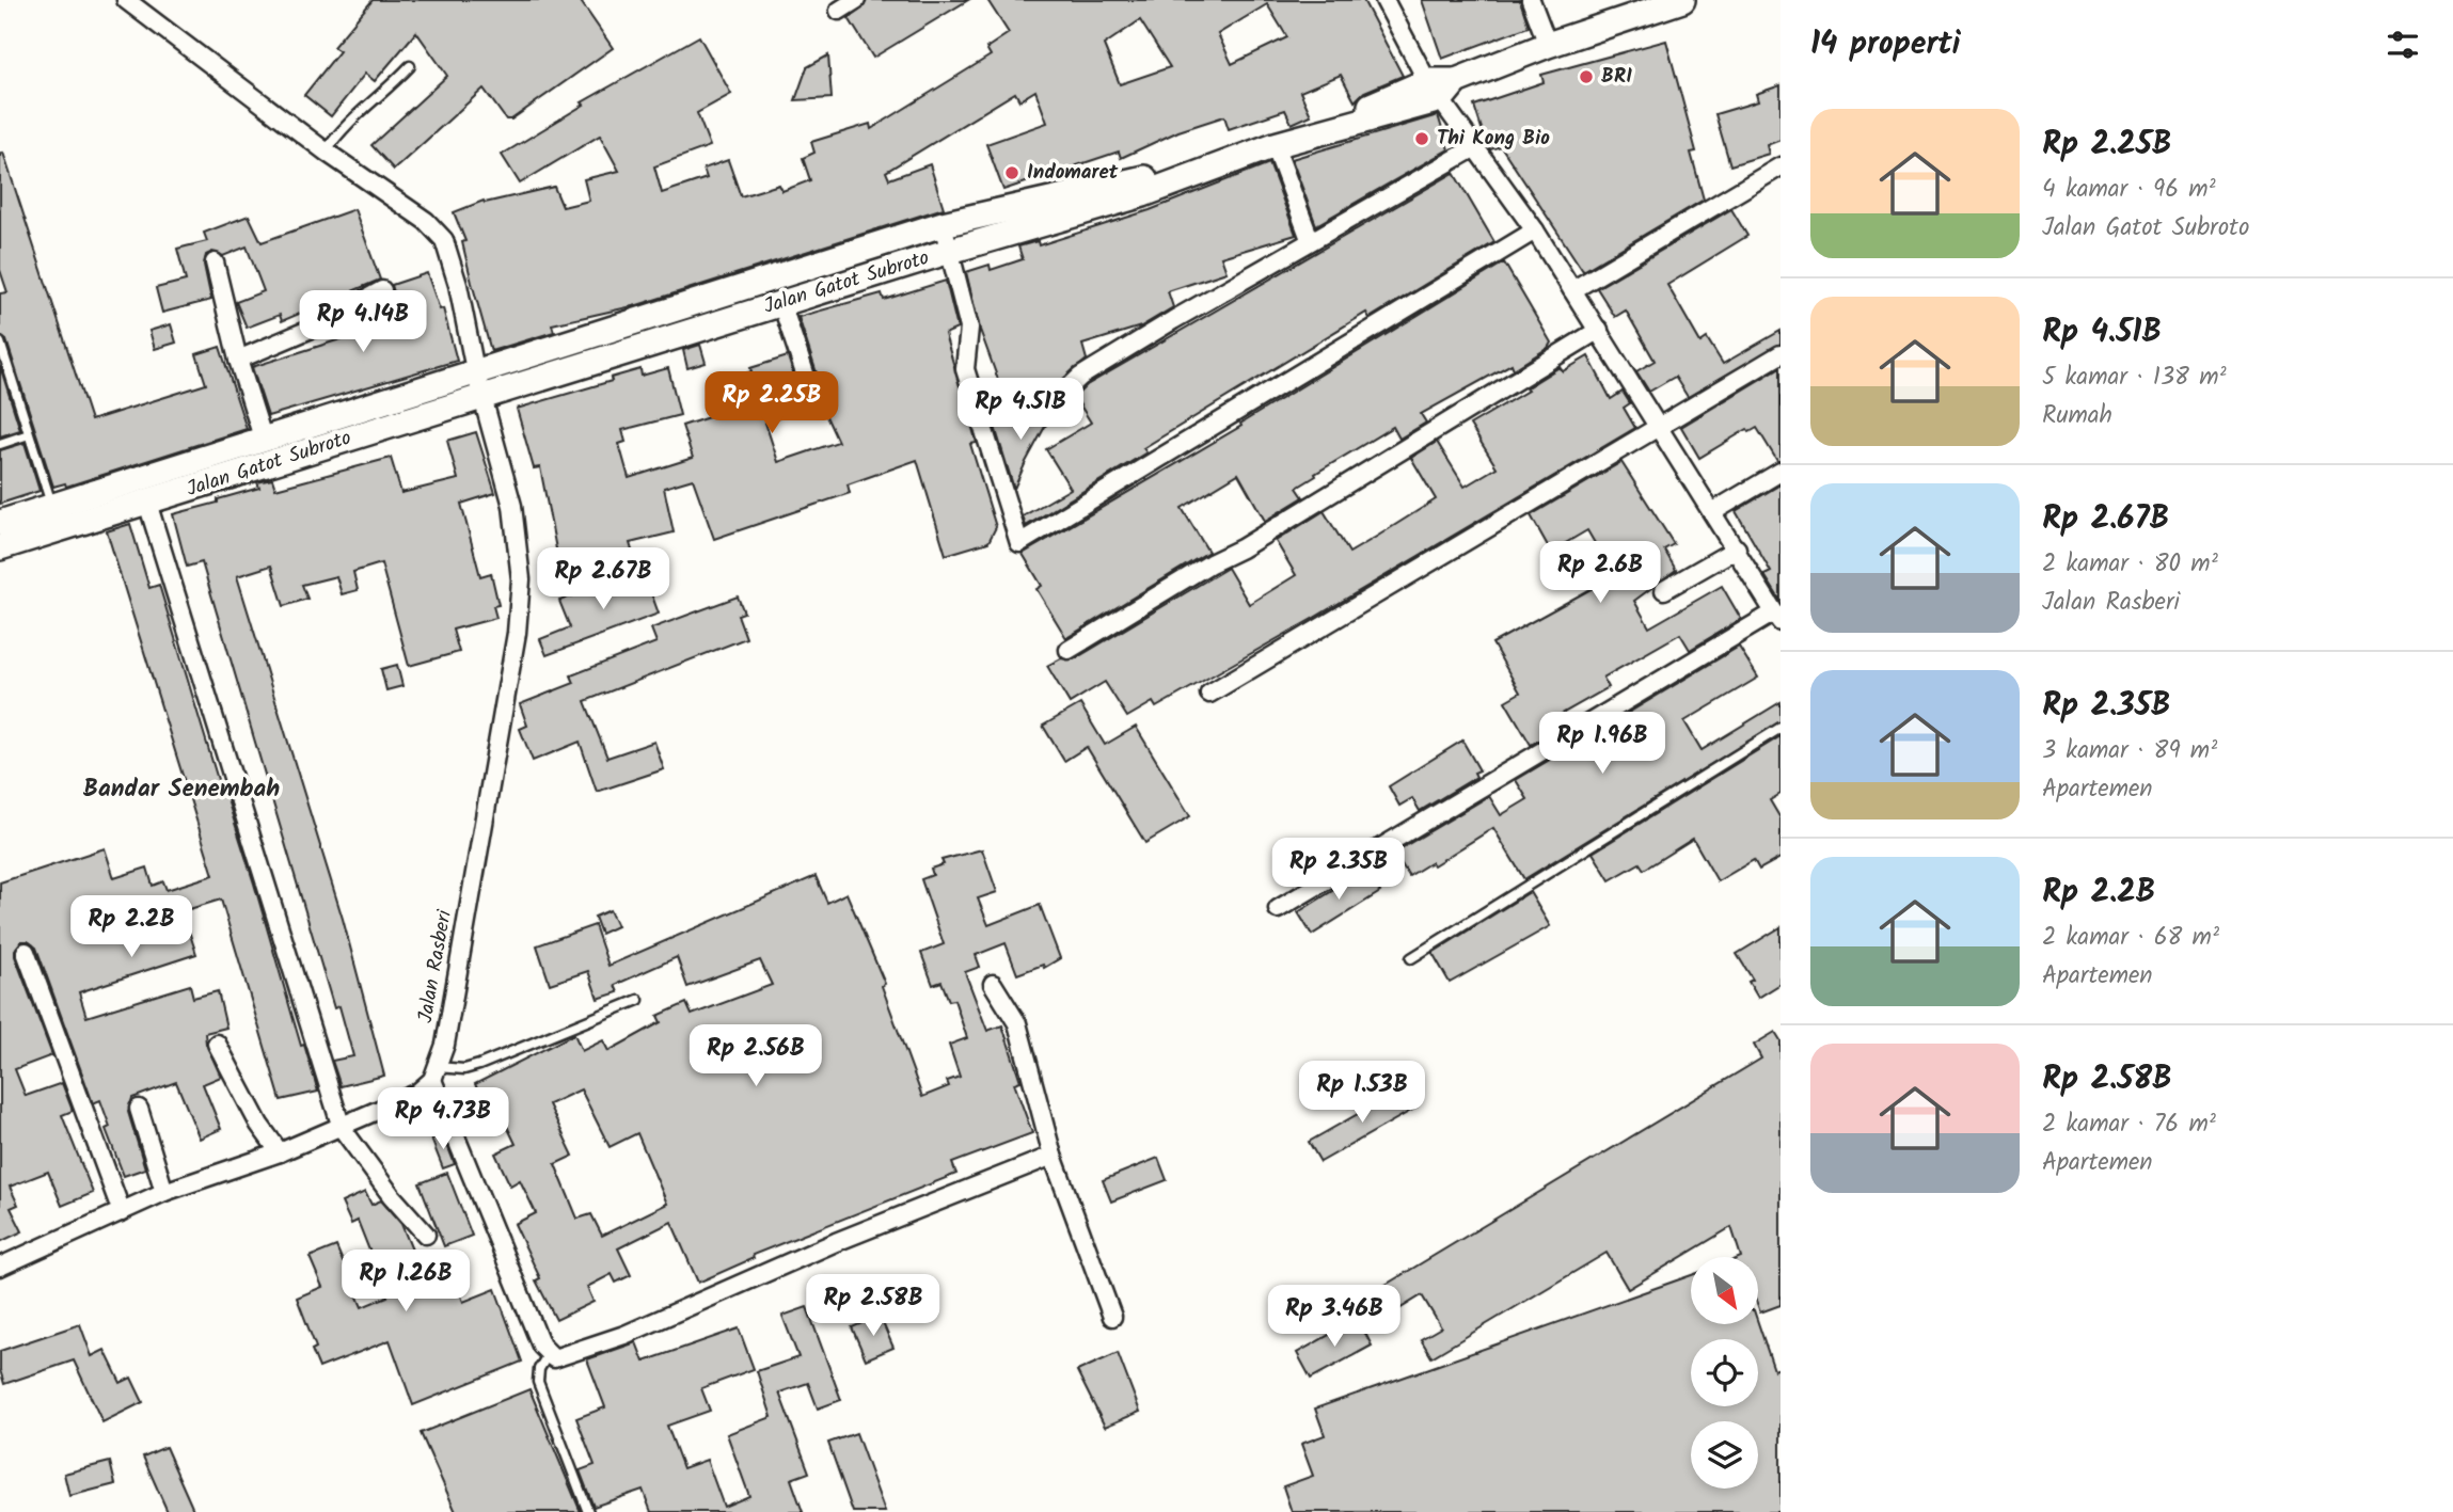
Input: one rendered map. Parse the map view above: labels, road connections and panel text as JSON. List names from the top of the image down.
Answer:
{
  "streets": {
    "main road": ["Jalan Gatot Subroto"],
    "street": ["Jalan Rasberi"]
  },
  "crossings": [
    ["Jalan Gatot Subroto", "Jalan Rasberi"]
  ],
  "districts": ["Bandar Senembah"],
  "places": ["BRI", "Thi Kong Bio", "Indomaret"],
  "north": "bottom right",
  "page": {
    "heading": "14 properti",
    "list": [
      {
        "name": "Rp 2.25B",
        "note": "4 kamar · 96 m² · Jalan Gatot Subroto"
      },
      {
        "name": "Rp 4.51B",
        "note": "5 kamar · 138 m² · Rumah"
      },
      {
        "name": "Rp 2.67B",
        "note": "2 kamar · 80 m² · Jalan Rasberi"
      },
      {
        "name": "Rp 2.35B",
        "note": "3 kamar · 89 m² · Apartemen"
      },
      {
        "name": "Rp 2.2B",
        "note": "2 kamar · 68 m² · Apartemen"
      },
      {
        "name": "Rp 2.58B",
        "note": "2 kamar · 76 m² · Apartemen"
      }
    ],
    "price": [
      "Rp 4.14B",
      "Rp 2.25B",
      "Rp 4.51B",
      "Rp 2.6B",
      "Rp 2.67B",
      "Rp 1.96B",
      "Rp 2.35B",
      "Rp 2.2B",
      "Rp 2.56B",
      "Rp 1.53B",
      "Rp 4.73B",
      "Rp 1.26B",
      "Rp 2.58B",
      "Rp 3.46B"
    ]
  }
}
